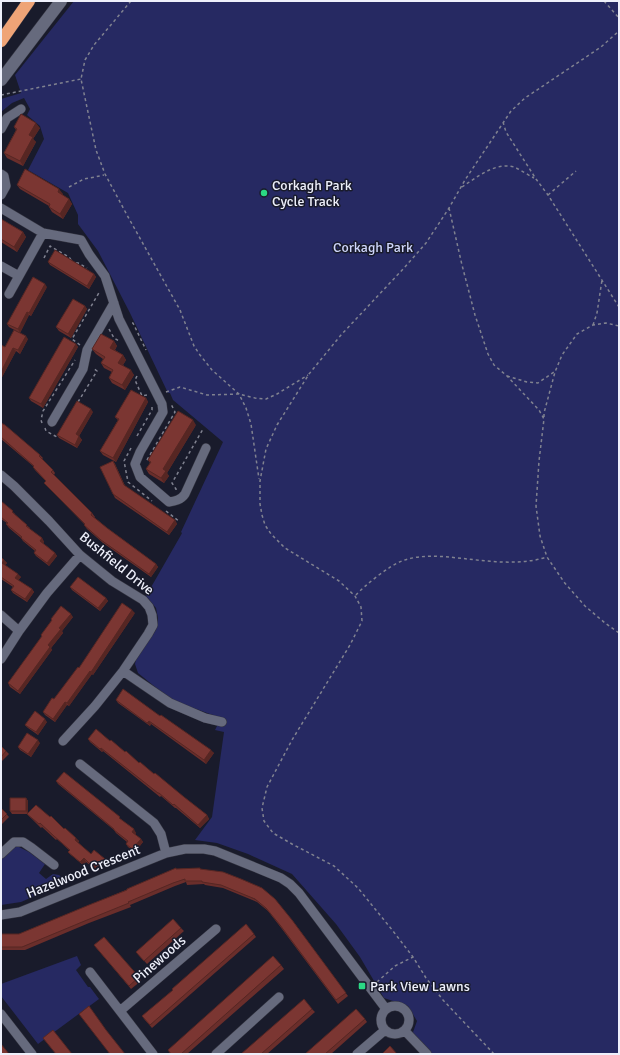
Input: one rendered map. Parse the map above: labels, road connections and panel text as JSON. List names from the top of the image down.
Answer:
{
  "streets": {
    "street": ["Bushfield Drive", "Hazelwood Crescent", "Pinewoods"]
  },
  "parks": ["Corkagh Park"],
  "places": {
    "other": ["Corkagh Park Cycle Track"],
    "transit": ["Park View Lawns"]
  }
}
